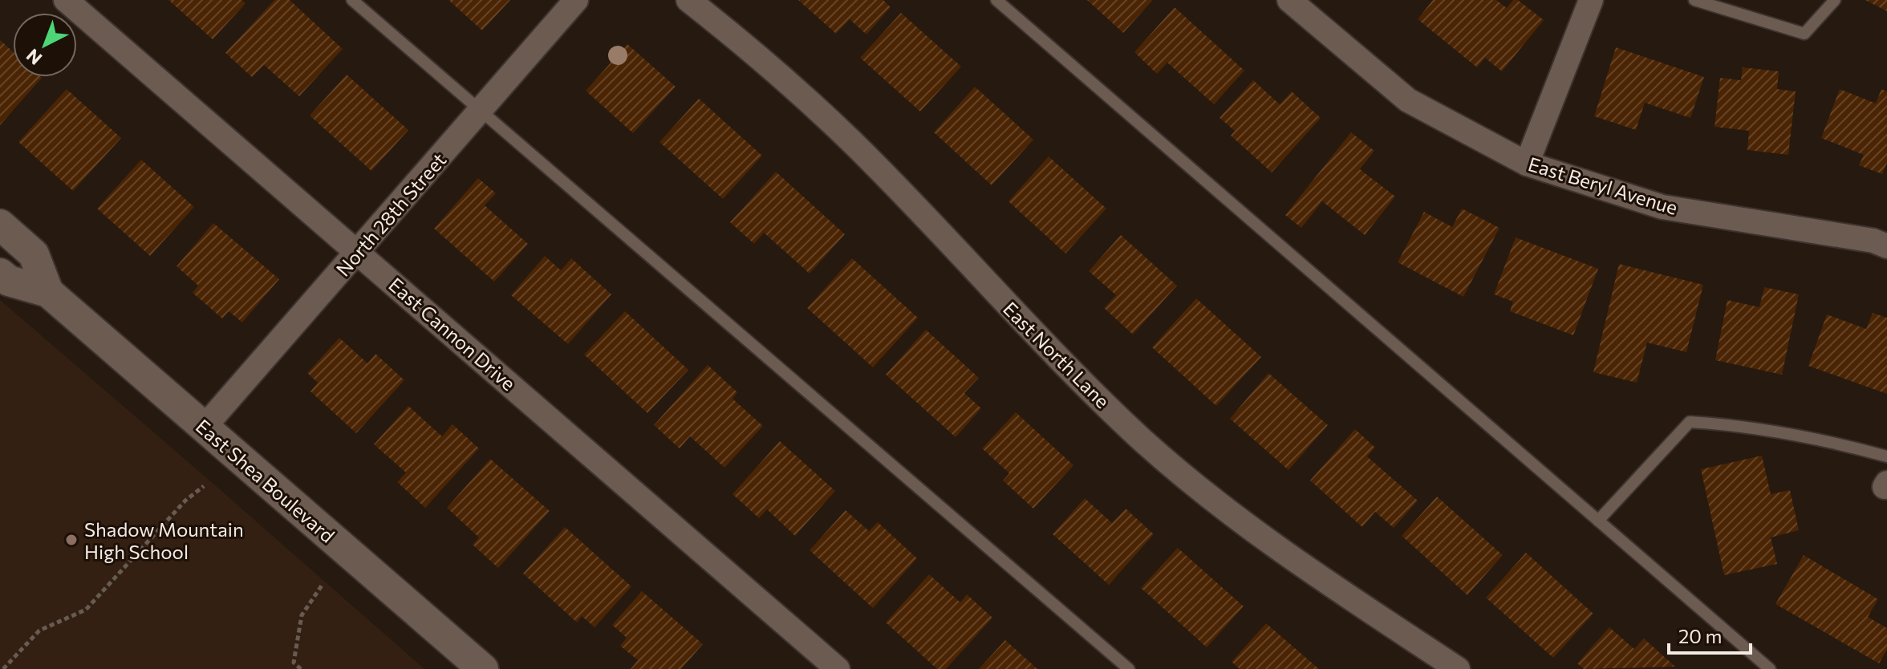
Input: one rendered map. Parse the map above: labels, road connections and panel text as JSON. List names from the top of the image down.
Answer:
{
  "streets": {
    "street": [
      "East Beryl Avenue",
      "North 28th Street",
      "East Cannon Drive",
      "East North Lane",
      "East Shea Boulevard"
    ]
  },
  "crossings": [
    ["North 28th Street", "East Cannon Drive"],
    ["North 28th Street", "East Shea Boulevard"]
  ],
  "places": ["Shadow Mountain High School"],
  "scale_bar": "20 m",
  "north": "bottom left"
}
